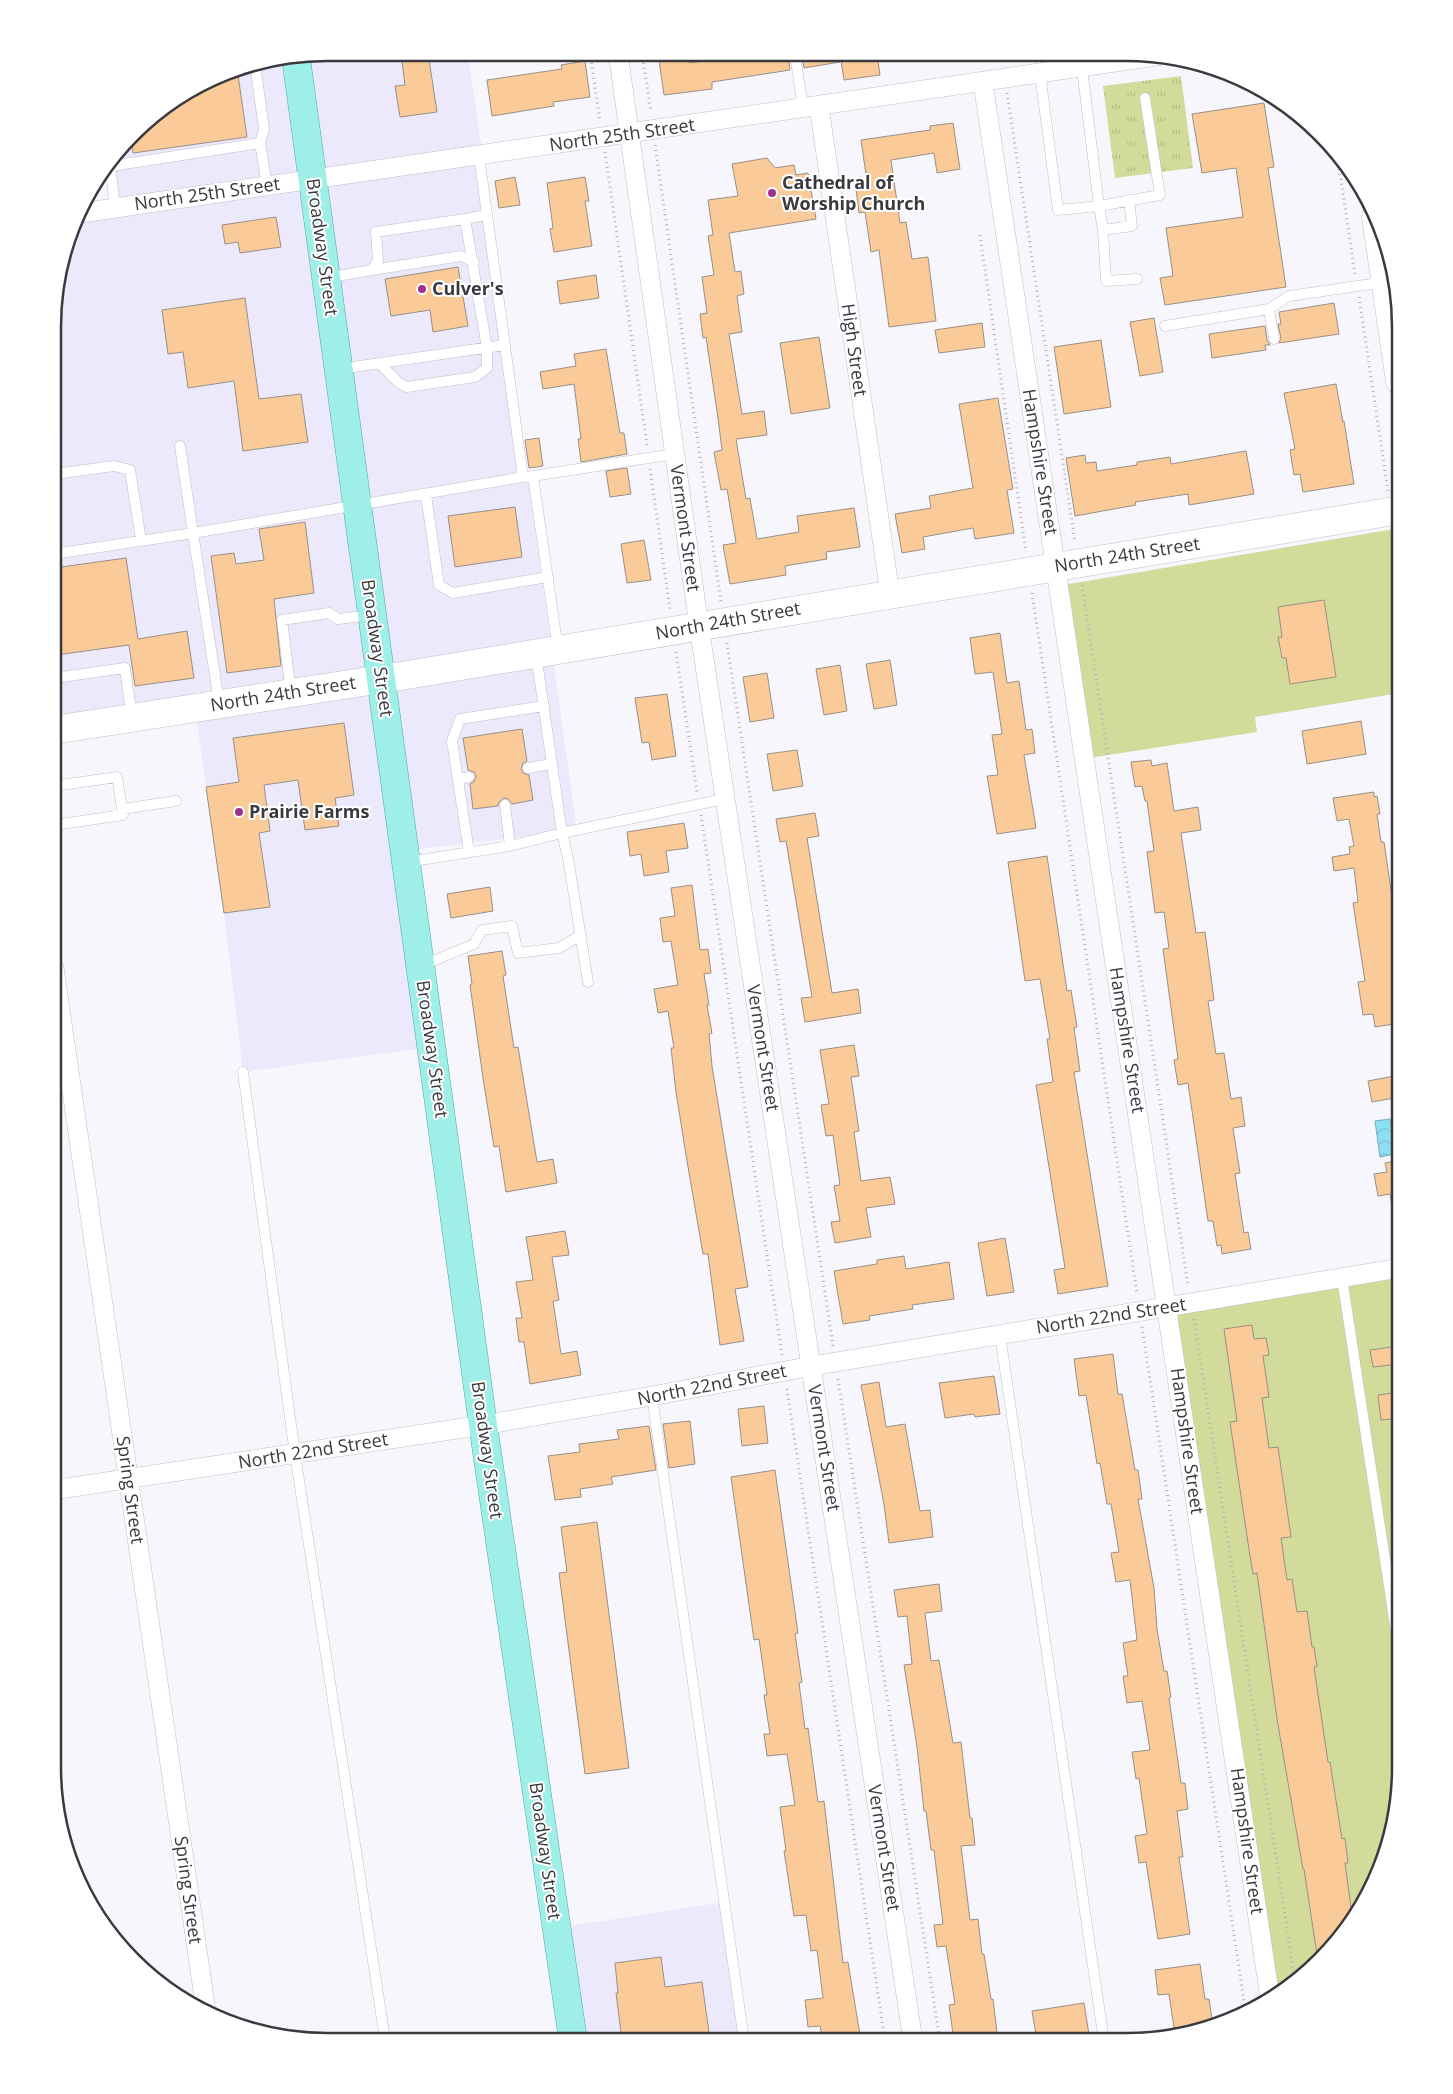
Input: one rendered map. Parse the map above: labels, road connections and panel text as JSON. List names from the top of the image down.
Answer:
{
  "streets": {
    "main road": ["Broadway Street", "North 24th Street"],
    "street": [
      "North 25th Street",
      "High Street",
      "Hampshire Street",
      "Vermont Street",
      "North 22nd Street",
      "Spring Street"
    ]
  },
  "crossings": [
    ["North 25th Street", "Broadway Street"],
    ["North 25th Street", "High Street"],
    ["North 25th Street", "Hampshire Street"],
    ["North 25th Street", "Vermont Street"],
    ["Broadway Street", "North 24th Street"],
    ["Broadway Street", "North 22nd Street"],
    ["High Street", "North 24th Street"],
    ["Hampshire Street", "North 24th Street"],
    ["Hampshire Street", "North 22nd Street"],
    ["Vermont Street", "North 24th Street"],
    ["Vermont Street", "North 22nd Street"],
    ["North 22nd Street", "Spring Street"]
  ],
  "places": ["Cathedral of Worship Church", "Culver's", "Prairie Farms"]
}
